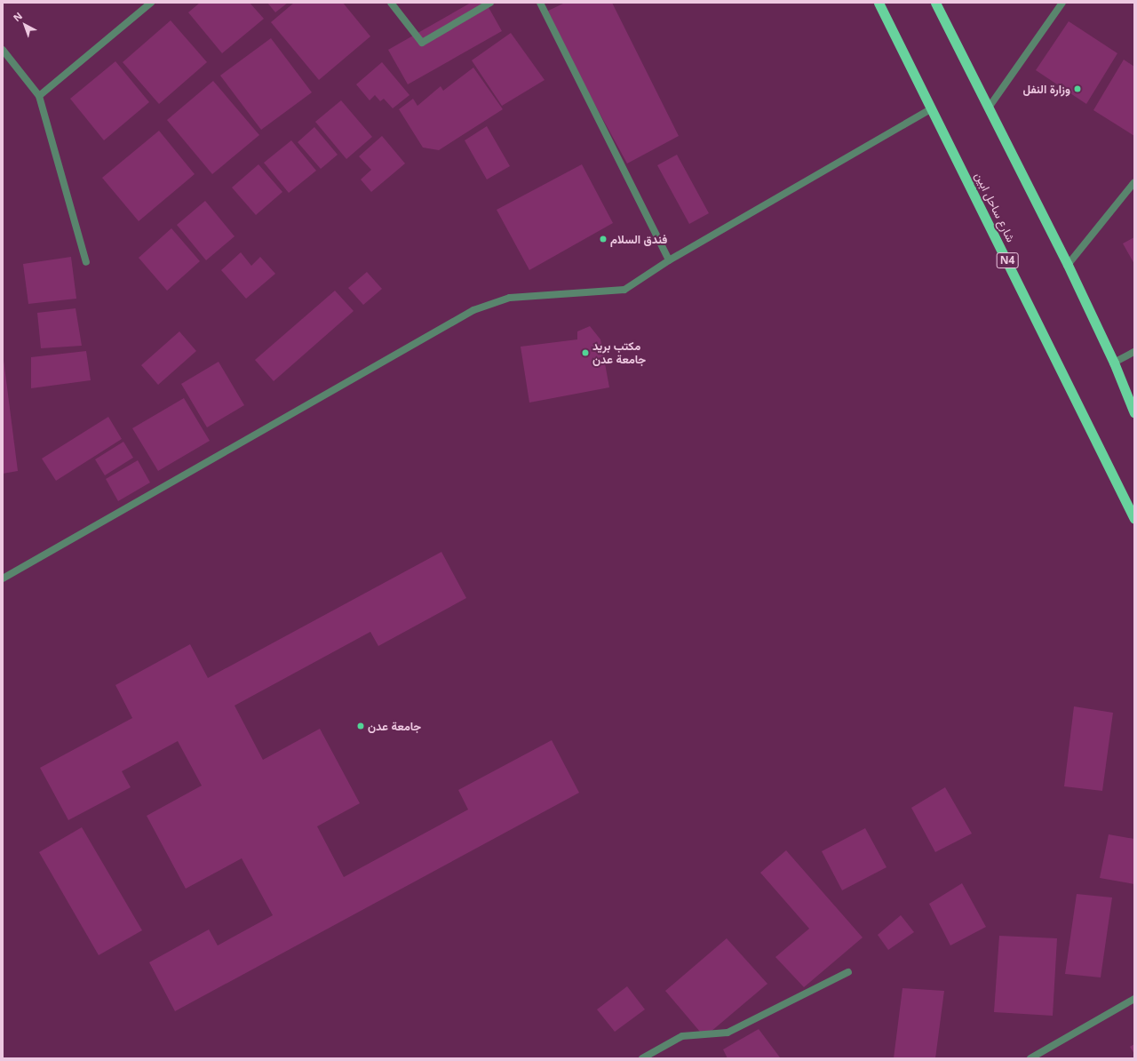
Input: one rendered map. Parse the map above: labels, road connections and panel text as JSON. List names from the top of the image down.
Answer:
{
  "streets": {
    "highway": ["شارع ساحل ابين", "N4"]
  },
  "places": [
    "وزارة النفل",
    "فندق السلام",
    "مكتب بريد جامعة عدن",
    "جامعة عدن"
  ],
  "north": "top left"
}
